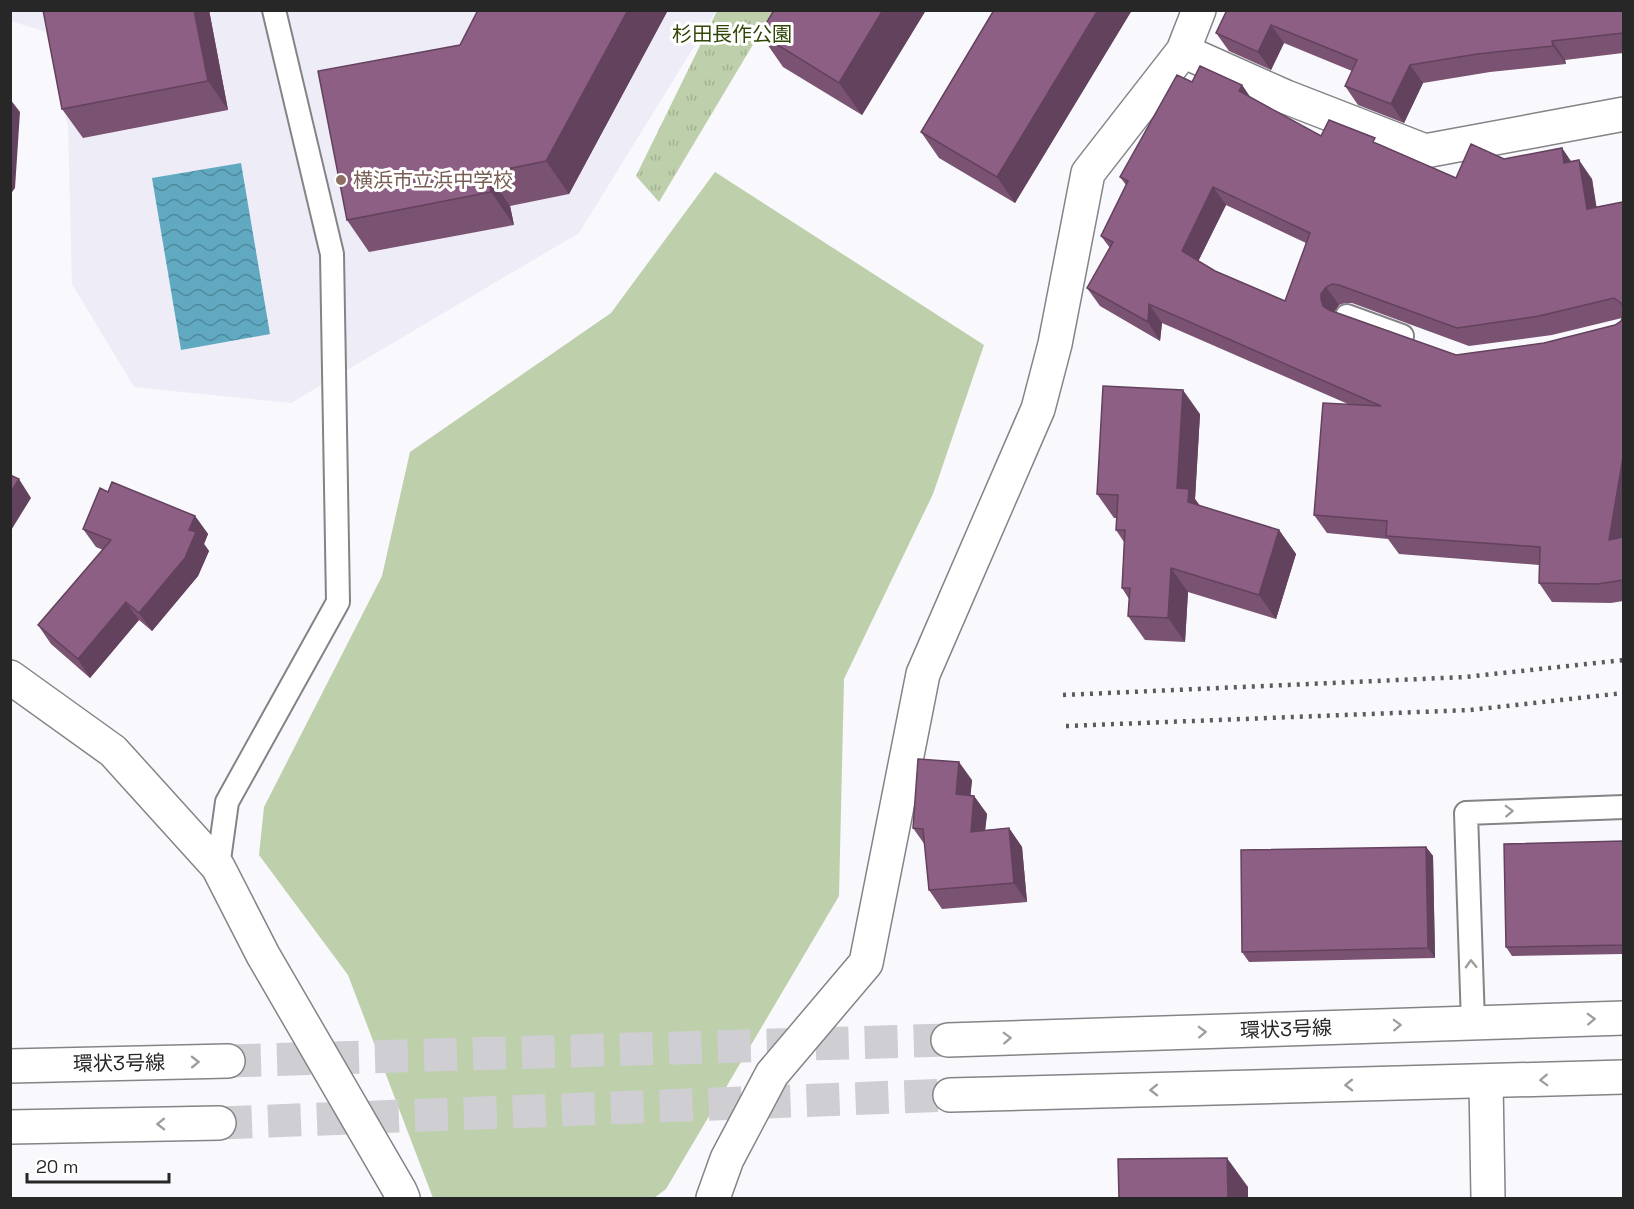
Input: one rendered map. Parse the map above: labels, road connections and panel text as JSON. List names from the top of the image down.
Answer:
{
  "streets": {
    "street": ["環状3号線"]
  },
  "parks": ["杉田長作公園"],
  "places": ["横浜市立浜中学校"],
  "scale_bar": "20 m"
}
